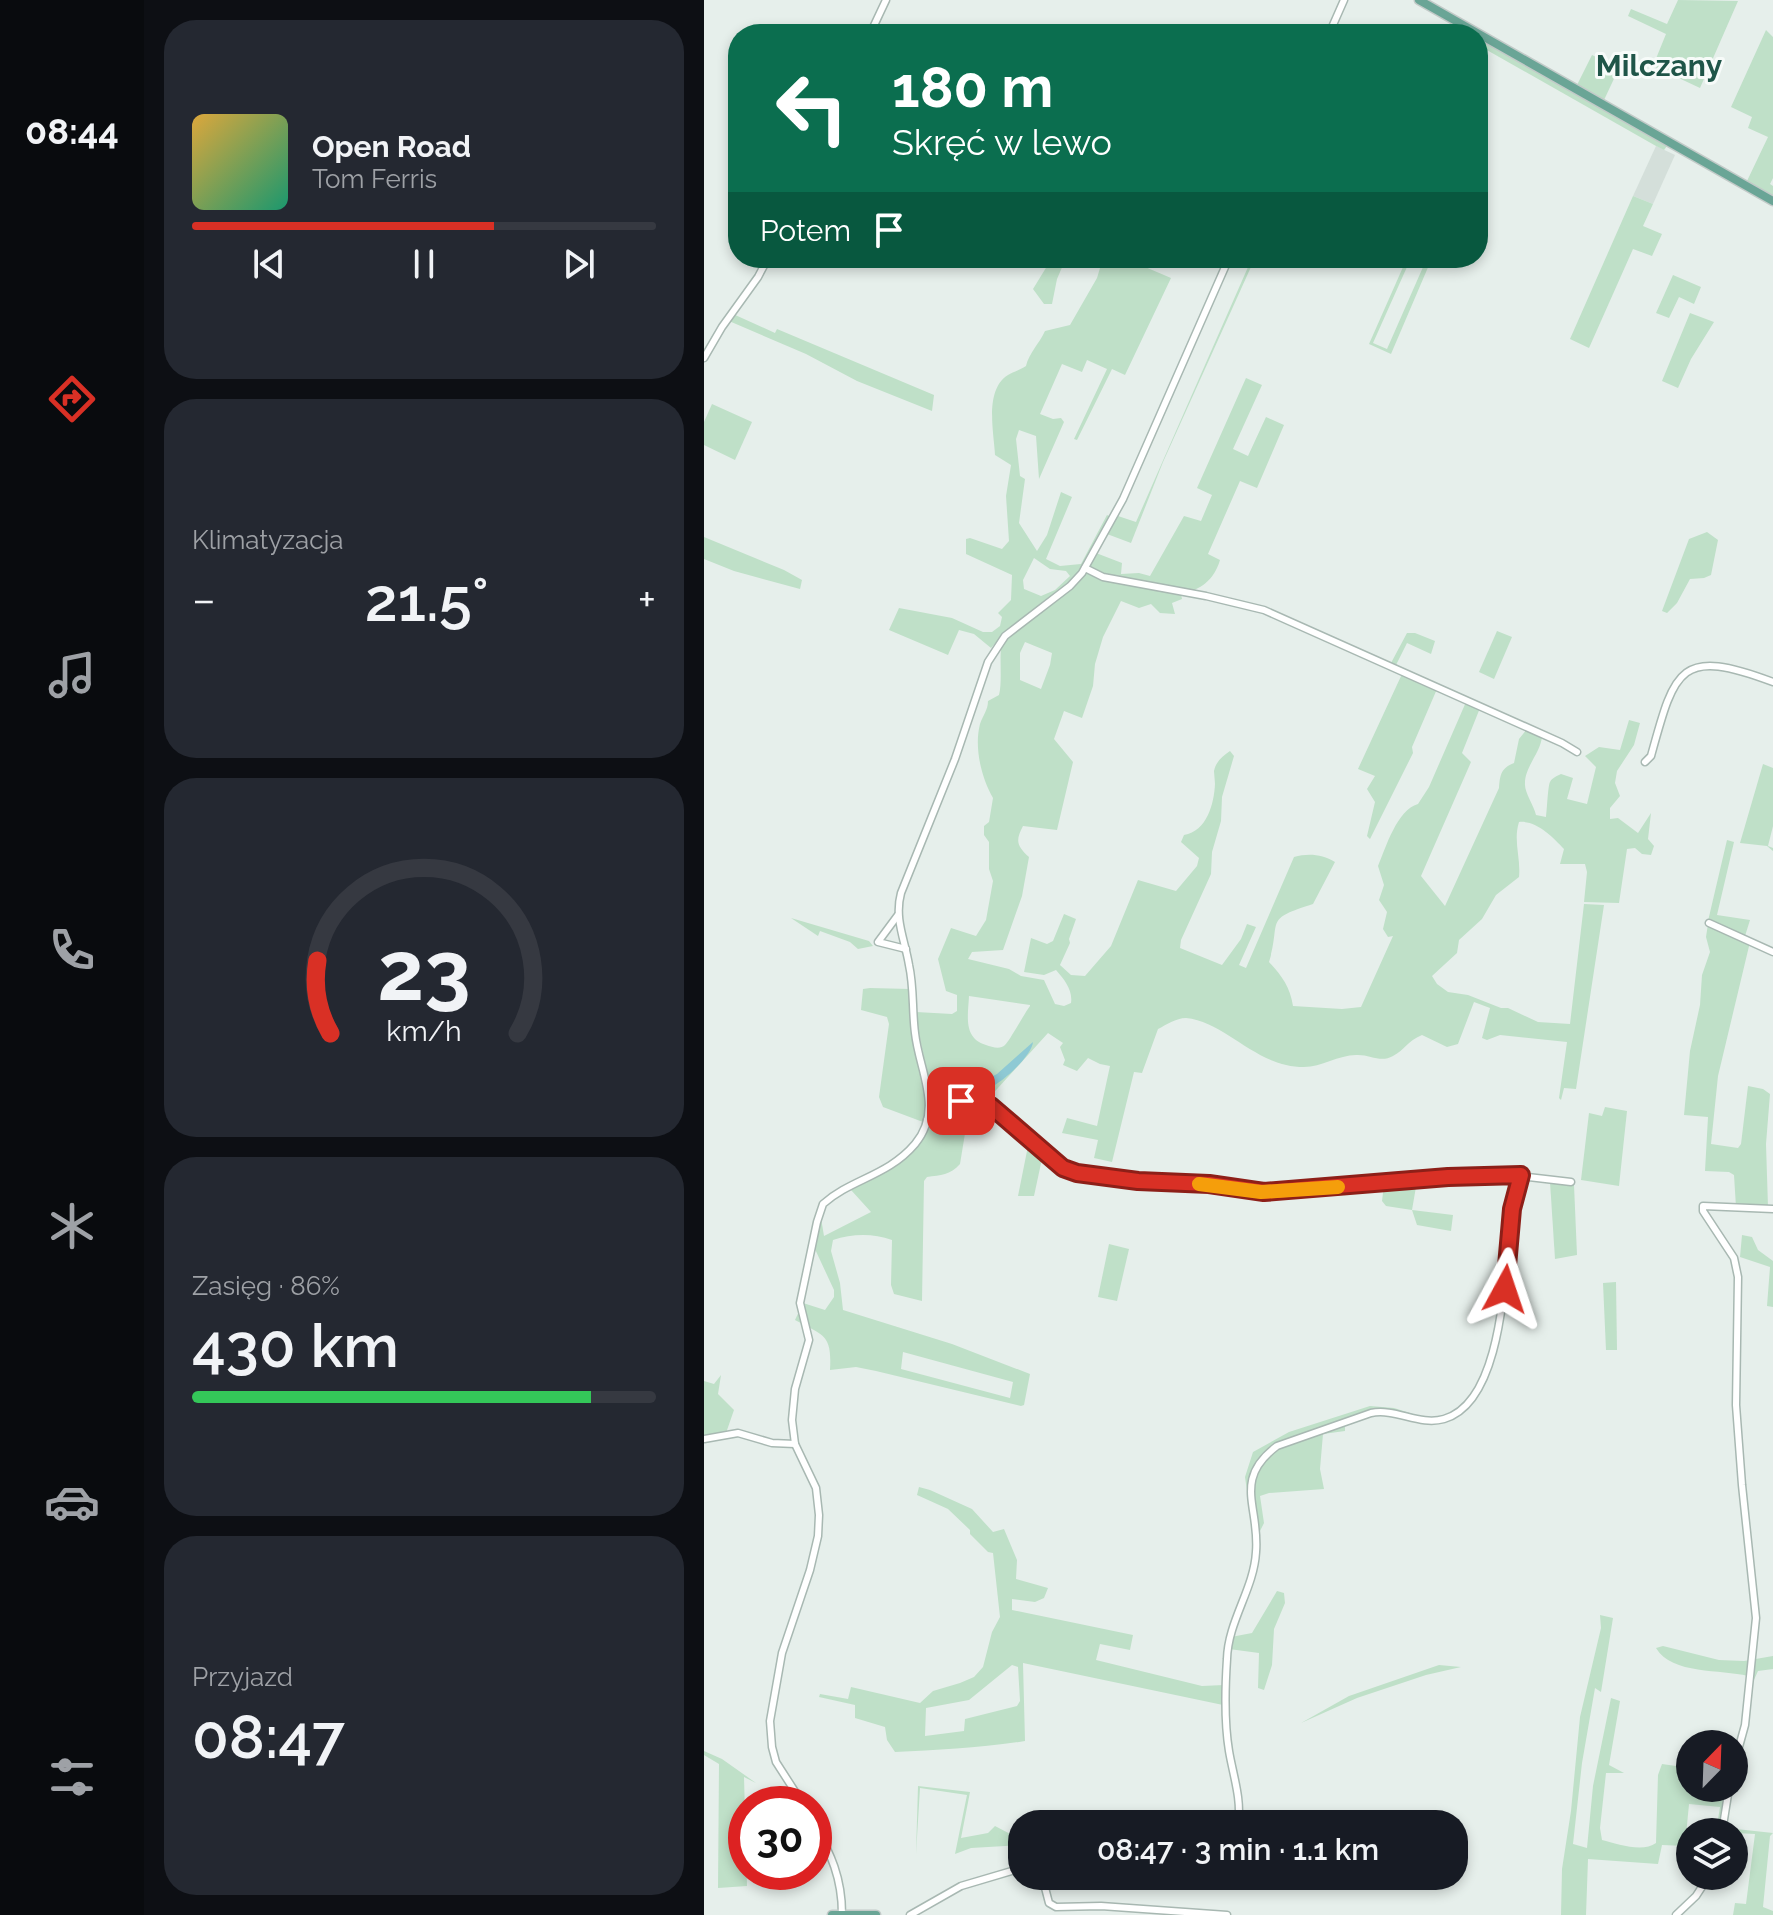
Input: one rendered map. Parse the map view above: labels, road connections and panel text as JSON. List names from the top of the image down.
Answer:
{
  "districts": ["Milczany"],
  "north": "top right",
  "page": {
    "tabs": "08:44",
    "turn": ["180 m", "Skręć w lewo"],
    "song": ["Open Road", "Tom Ferris"],
    "then": "Potem",
    "tile": [
      "Klimatyzacja",
      ["Zasięg · 86%", "430 km"],
      ["Przyjazd", "08:47"]
    ],
    "heat": ["−", "21.5°", "+"],
    "limit": "30",
    "trip": "08:47 · 3 min · 1.1 km",
    "gauge": ["23", "km/h"]
  }
}
